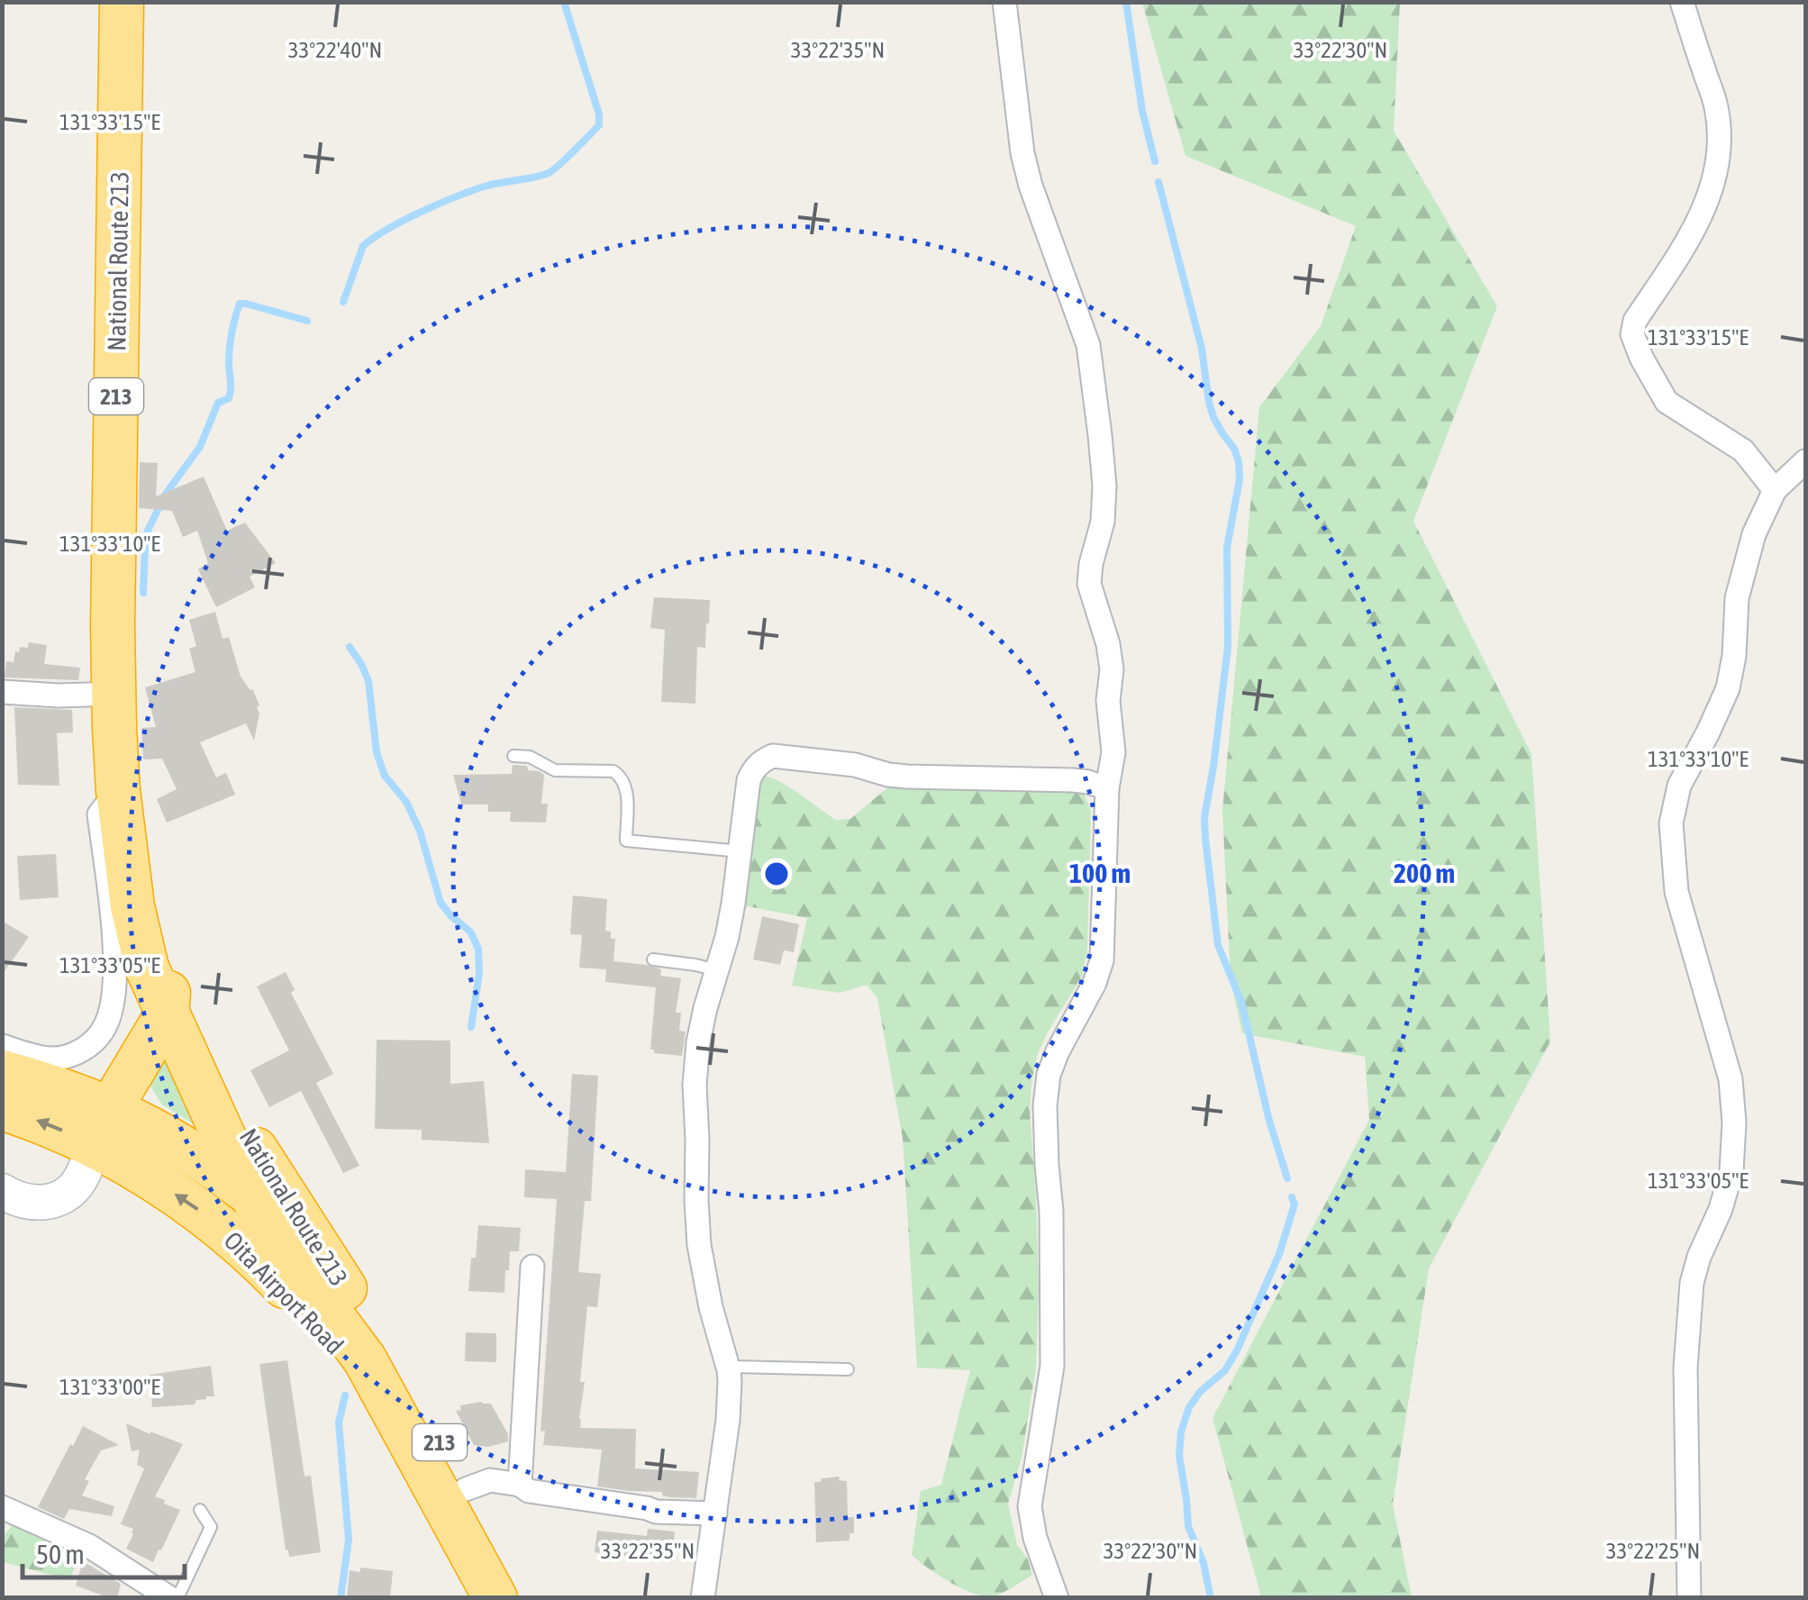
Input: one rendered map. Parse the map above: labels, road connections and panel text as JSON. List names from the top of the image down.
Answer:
{
  "streets": {
    "highway": ["National Route 213", "213", "Oita Airport Road"]
  },
  "crossings": [
    ["National Route 213", "Oita Airport Road"]
  ],
  "scale_bar": "50 m",
  "coordinates": [
    "33°22'40\"N",
    "33°22'35\"N",
    "33°22'30\"N",
    "131°33'15\"E",
    "131°33'10\"E",
    "131°33'05\"E",
    "131°33'00\"E",
    "33°22'25\"N"
  ],
  "rings": ["100 m", "200 m"]
}
